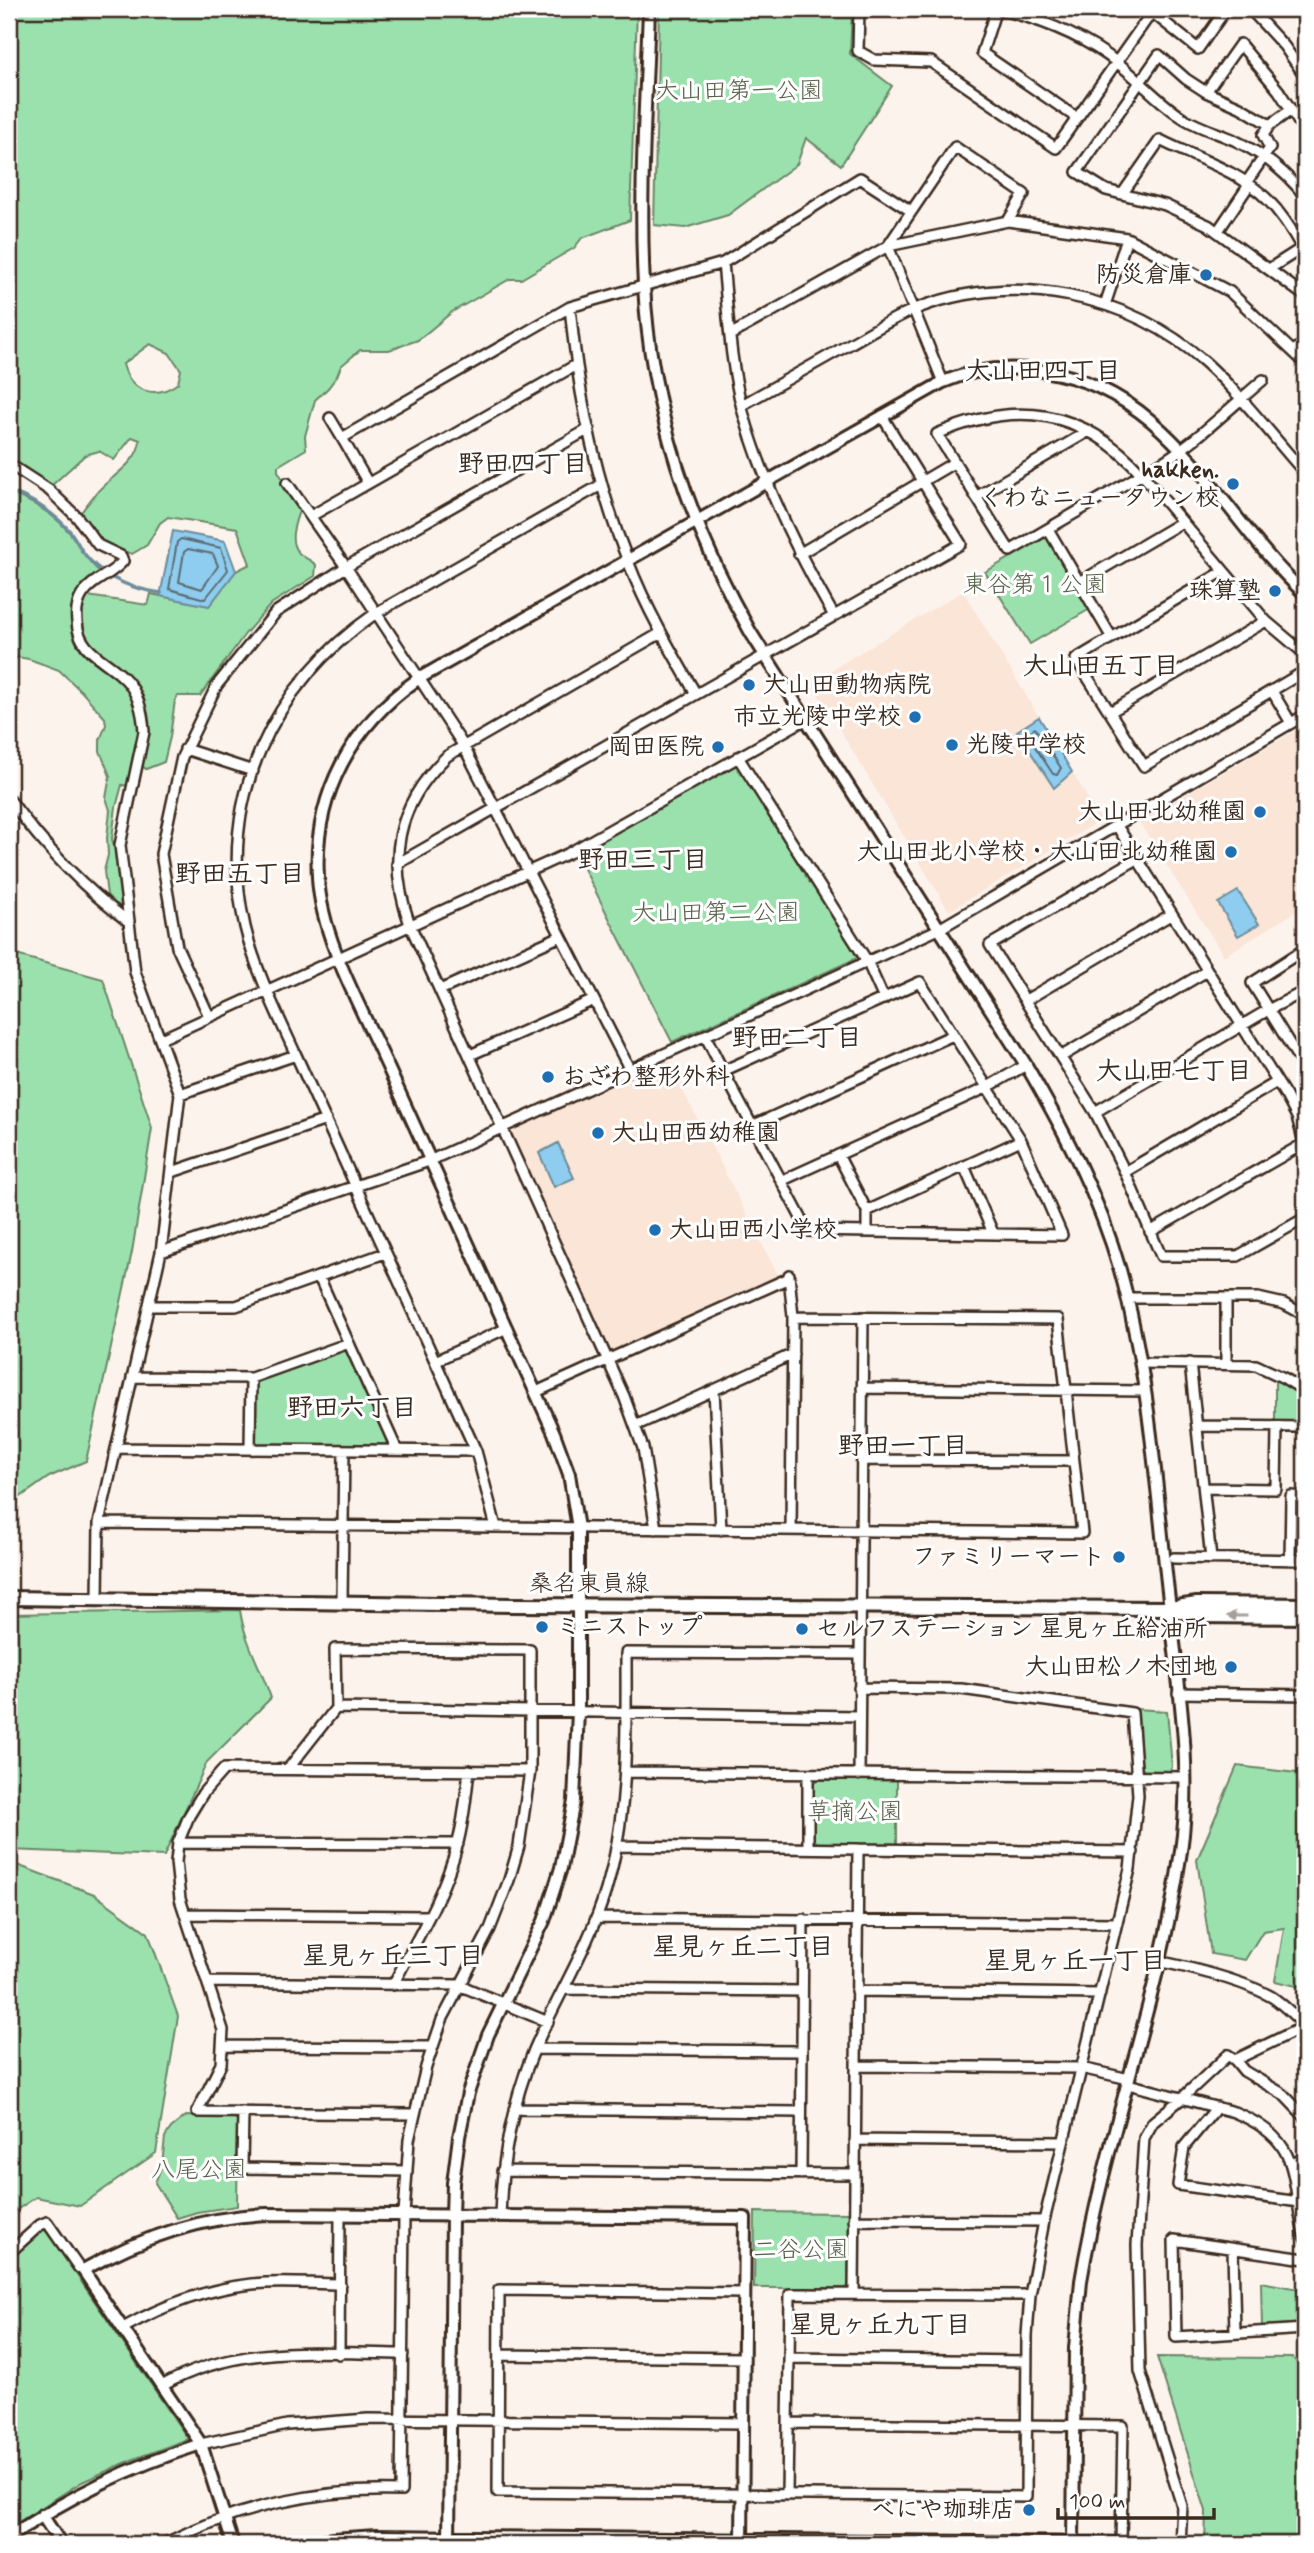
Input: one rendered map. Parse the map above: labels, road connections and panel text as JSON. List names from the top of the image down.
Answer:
{
  "streets": {
    "main road": ["桑名東員線"]
  },
  "districts": [
    "大山田四丁目",
    "野田四丁目",
    "大山田五丁目",
    "野田三丁目",
    "野田五丁目",
    "野田二丁目",
    "大山田七丁目",
    "野田六丁目",
    "野田一丁目",
    "星見ヶ丘二丁目",
    "星見ヶ丘三丁目",
    "星見ヶ丘一丁目",
    "星見ヶ丘九丁目"
  ],
  "parks": [
    "大山田第一公園",
    "東谷第１公園",
    "大山田第二公園",
    "草摘公園",
    "八尾公園",
    "二谷公園"
  ],
  "places": [
    "防災倉庫",
    "hakken. くわなニュータウン校",
    "珠算塾",
    "大山田動物病院",
    "市立光陵中学校",
    "光陵中学校",
    "岡田医院",
    "大山田北幼稚園",
    "大山田北小学校・大山田北幼稚園",
    "おざわ整形外科",
    "大山田西幼稚園",
    "大山田西小学校",
    "ファミリーマート",
    "ミニストップ",
    "セルフステーション 星見ヶ丘給油所",
    "大山田松ノ木団地",
    "べにや珈琲店"
  ],
  "scale_bar": "100 m"
}
